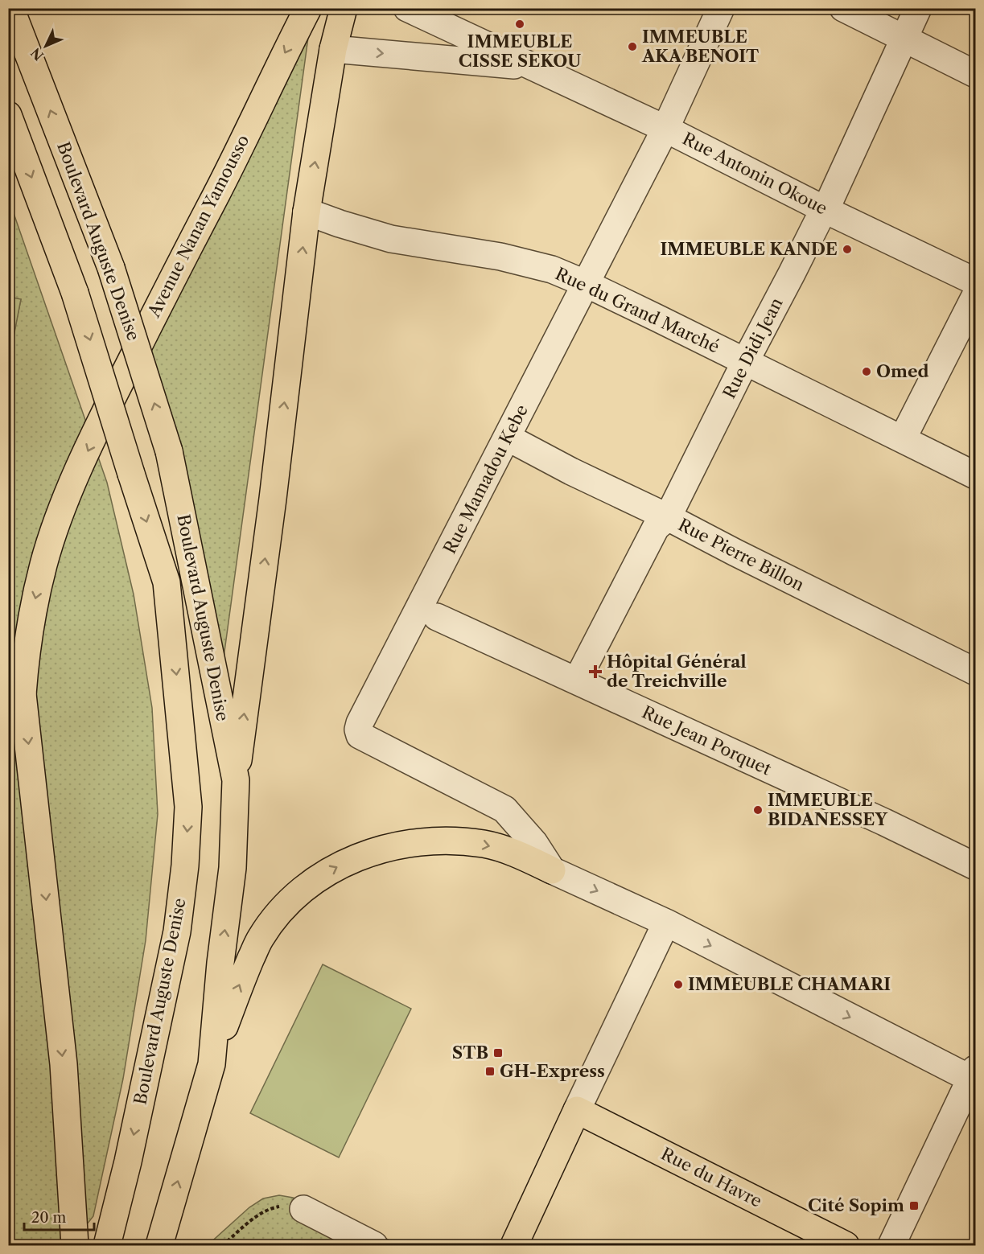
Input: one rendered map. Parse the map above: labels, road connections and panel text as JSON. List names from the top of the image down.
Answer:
{
  "streets": {
    "main road": ["Avenue Nanan Yamousso", "Boulevard Auguste Denise", "Rue du Havre"],
    "street": [
      "Rue Antonin Okoue",
      "Rue du Grand Marché",
      "Rue Didi Jean",
      "Rue Mamadou Kebe",
      "Rue Pierre Billon",
      "Rue Jean Porquet"
    ]
  },
  "crossings": [
    ["Rue Antonin Okoue", "Rue Didi Jean"],
    ["Rue Antonin Okoue", "Rue Mamadou Kebe"],
    ["Rue du Grand Marché", "Rue Didi Jean"],
    ["Rue du Grand Marché", "Rue Mamadou Kebe"],
    ["Rue Didi Jean", "Rue Pierre Billon"],
    ["Rue Didi Jean", "Rue Jean Porquet"],
    ["Rue Mamadou Kebe", "Rue Pierre Billon"]
  ],
  "places": {
    "other": [
      "IMMEUBLE CISSE SEKOU",
      "IMMEUBLE AKA BENOIT",
      "IMMEUBLE KANDE",
      "Omed",
      "IMMEUBLE BIDANESSEY",
      "IMMEUBLE CHAMARI"
    ],
    "health": ["Hôpital Général de Treichville"],
    "transit": ["STB", "GH-Express", "Cité Sopim"]
  },
  "scale_bar": "20 m",
  "north": "bottom left"
}
